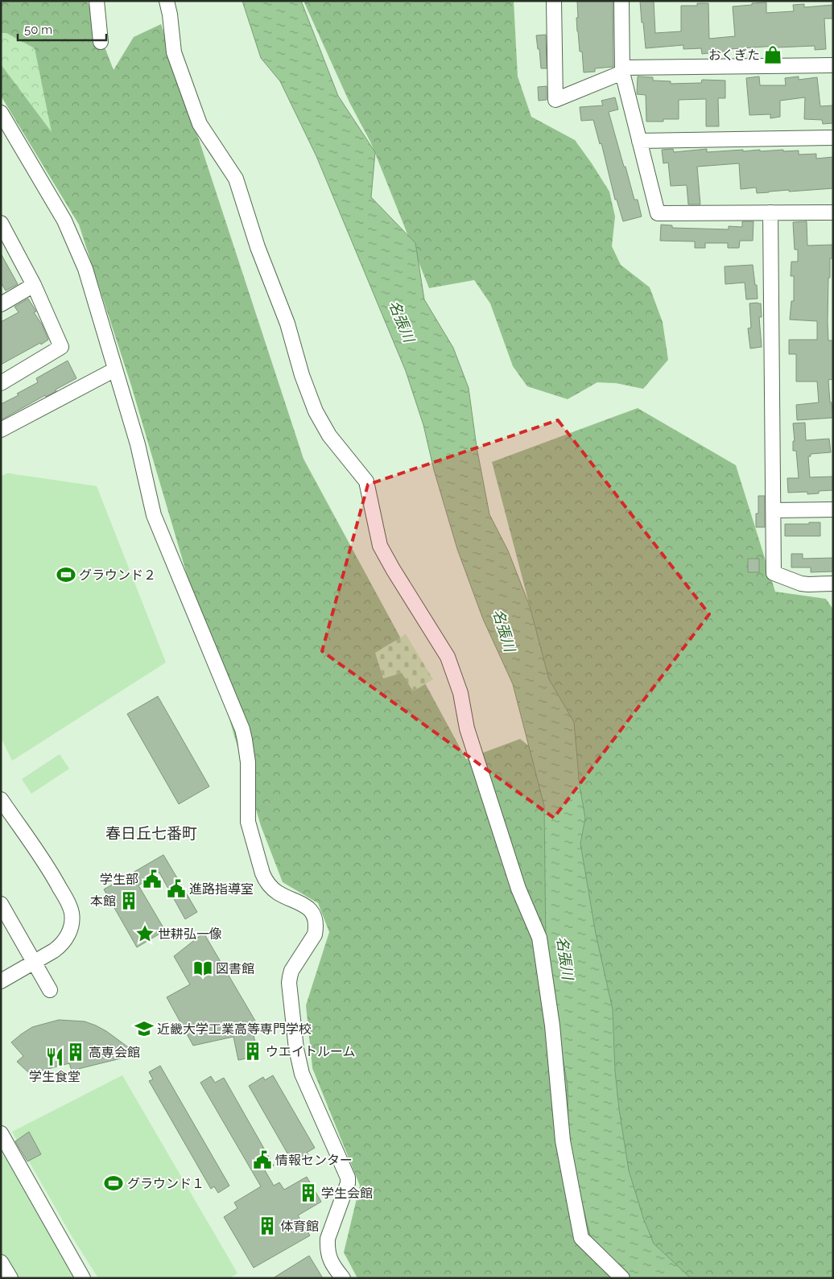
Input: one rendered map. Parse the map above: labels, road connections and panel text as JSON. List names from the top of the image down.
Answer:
{
  "districts": ["春日丘七番町"],
  "water": ["名張川"],
  "places": {
    "shop": ["おくぎた"],
    "sports": ["グラウンド２", "グラウンド１"],
    "public building": ["学生部", "進路指導室", "情報センター"],
    "building": [
      "本館",
      "ウエイトルーム",
      "高専会館",
      "学生会館",
      "体育館"
    ],
    "place": ["世耕弘一像"],
    "library": ["図書館"],
    "school or university": ["近畿大学工業高等専門学校"],
    "restaurant": ["学生食堂"]
  },
  "scale_bar": "50 m"
}
